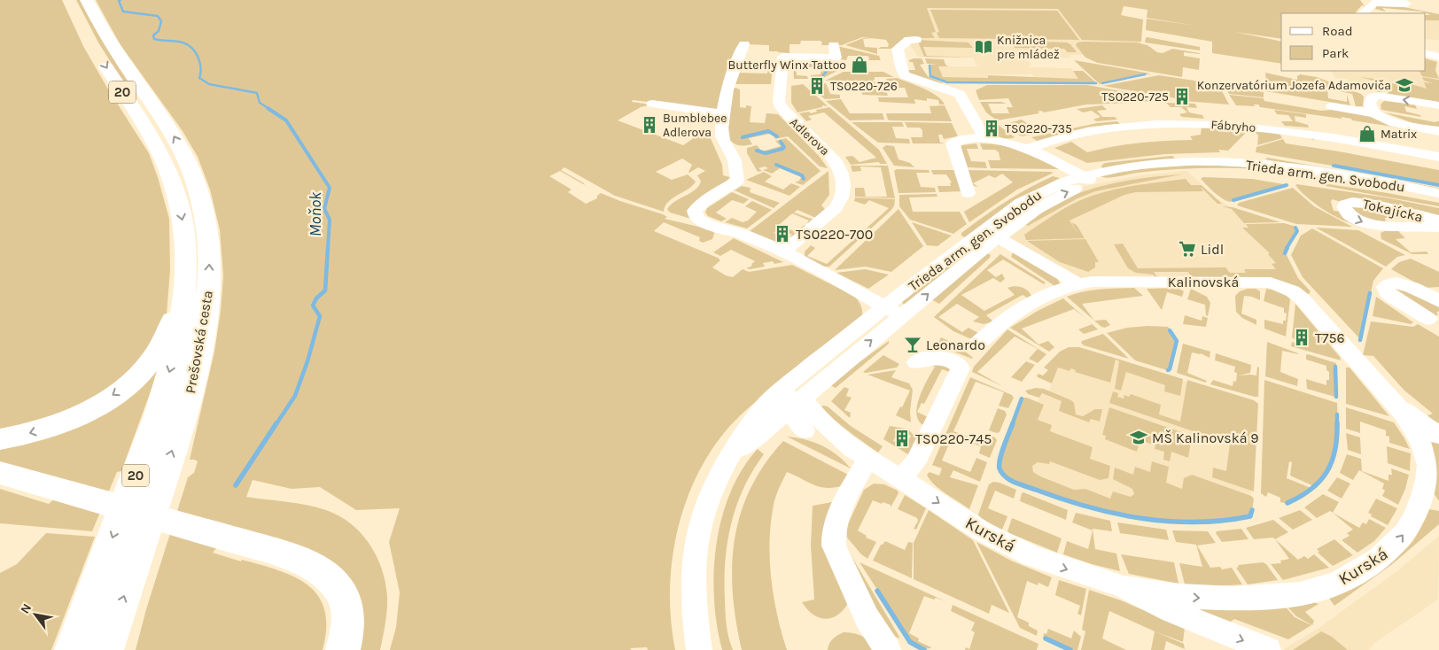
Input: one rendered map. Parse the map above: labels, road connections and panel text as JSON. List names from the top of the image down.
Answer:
{
  "streets": {
    "highway": ["20", "Prešovská cesta"],
    "street": [
      "Fábryho",
      "Adlerova",
      "Trieda arm. gen. Svobodu",
      "Tokajícka",
      "Kalinovská",
      "Kurská"
    ]
  },
  "crossings": [
    ["Trieda arm. gen. Svobodu", "Kurská"],
    ["Kalinovská", "Kurská"]
  ],
  "water": ["Moňok"],
  "places": {
    "library": ["Knižnica pre mládež"],
    "shop": ["Butterfly Winx Tattoo", "Matrix"],
    "school or university": ["Konzervatórium Jozefa Adamoviča", "MŠ Kalinovská 9"],
    "building": [
      "TS0220-726",
      "TS0220-725",
      "Bumblebee Adlerova",
      "TS0220-735",
      "TS0220-700",
      "T756",
      "TS0220-745"
    ],
    "supermarket": ["Lidl"],
    "bar": ["Leonardo"]
  },
  "legend": ["Road", "Park"],
  "north": "top left"
}
